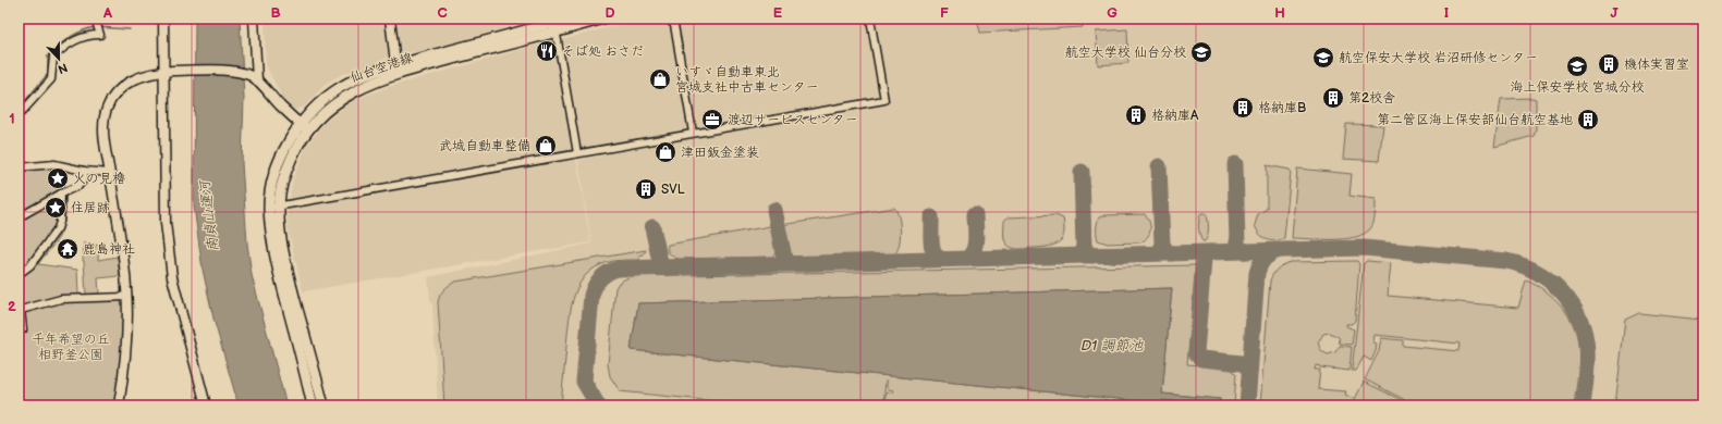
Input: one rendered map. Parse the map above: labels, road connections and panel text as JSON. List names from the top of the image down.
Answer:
{
  "streets": {
    "main road": ["仙台空港線"]
  },
  "water": ["南貞山運河", "D1 調節池"],
  "parks": ["千年希望の丘 相野釜公園"],
  "places": {
    "restaurant": ["そば処 おさだ"],
    "school or university": ["航空大学校 仙台分校", "航空保安大学校 岩沼研修センター", "海上保安学校 宮城分校"],
    "building": [
      "機体実習室",
      "第2校舎",
      "格納庫B",
      "格納庫A",
      "第二管区海上保安部仙台航空基地",
      "SVL"
    ],
    "shop": ["いすゞ自動車東北 宮城支社中古車センター", "武城自動車整備", "津田鈑金塗装"],
    "office": ["渡辺サービスセンター"],
    "place": ["火の見櫓", "住居跡"],
    "temple": ["鹿島神社"]
  },
  "north": "bottom",
  "grid": {
    "columns": [
      "A",
      "B",
      "C",
      "D",
      "E",
      "F",
      "G",
      "H",
      "I",
      "J"
    ],
    "rows": ["1", "2"]
  }
}
